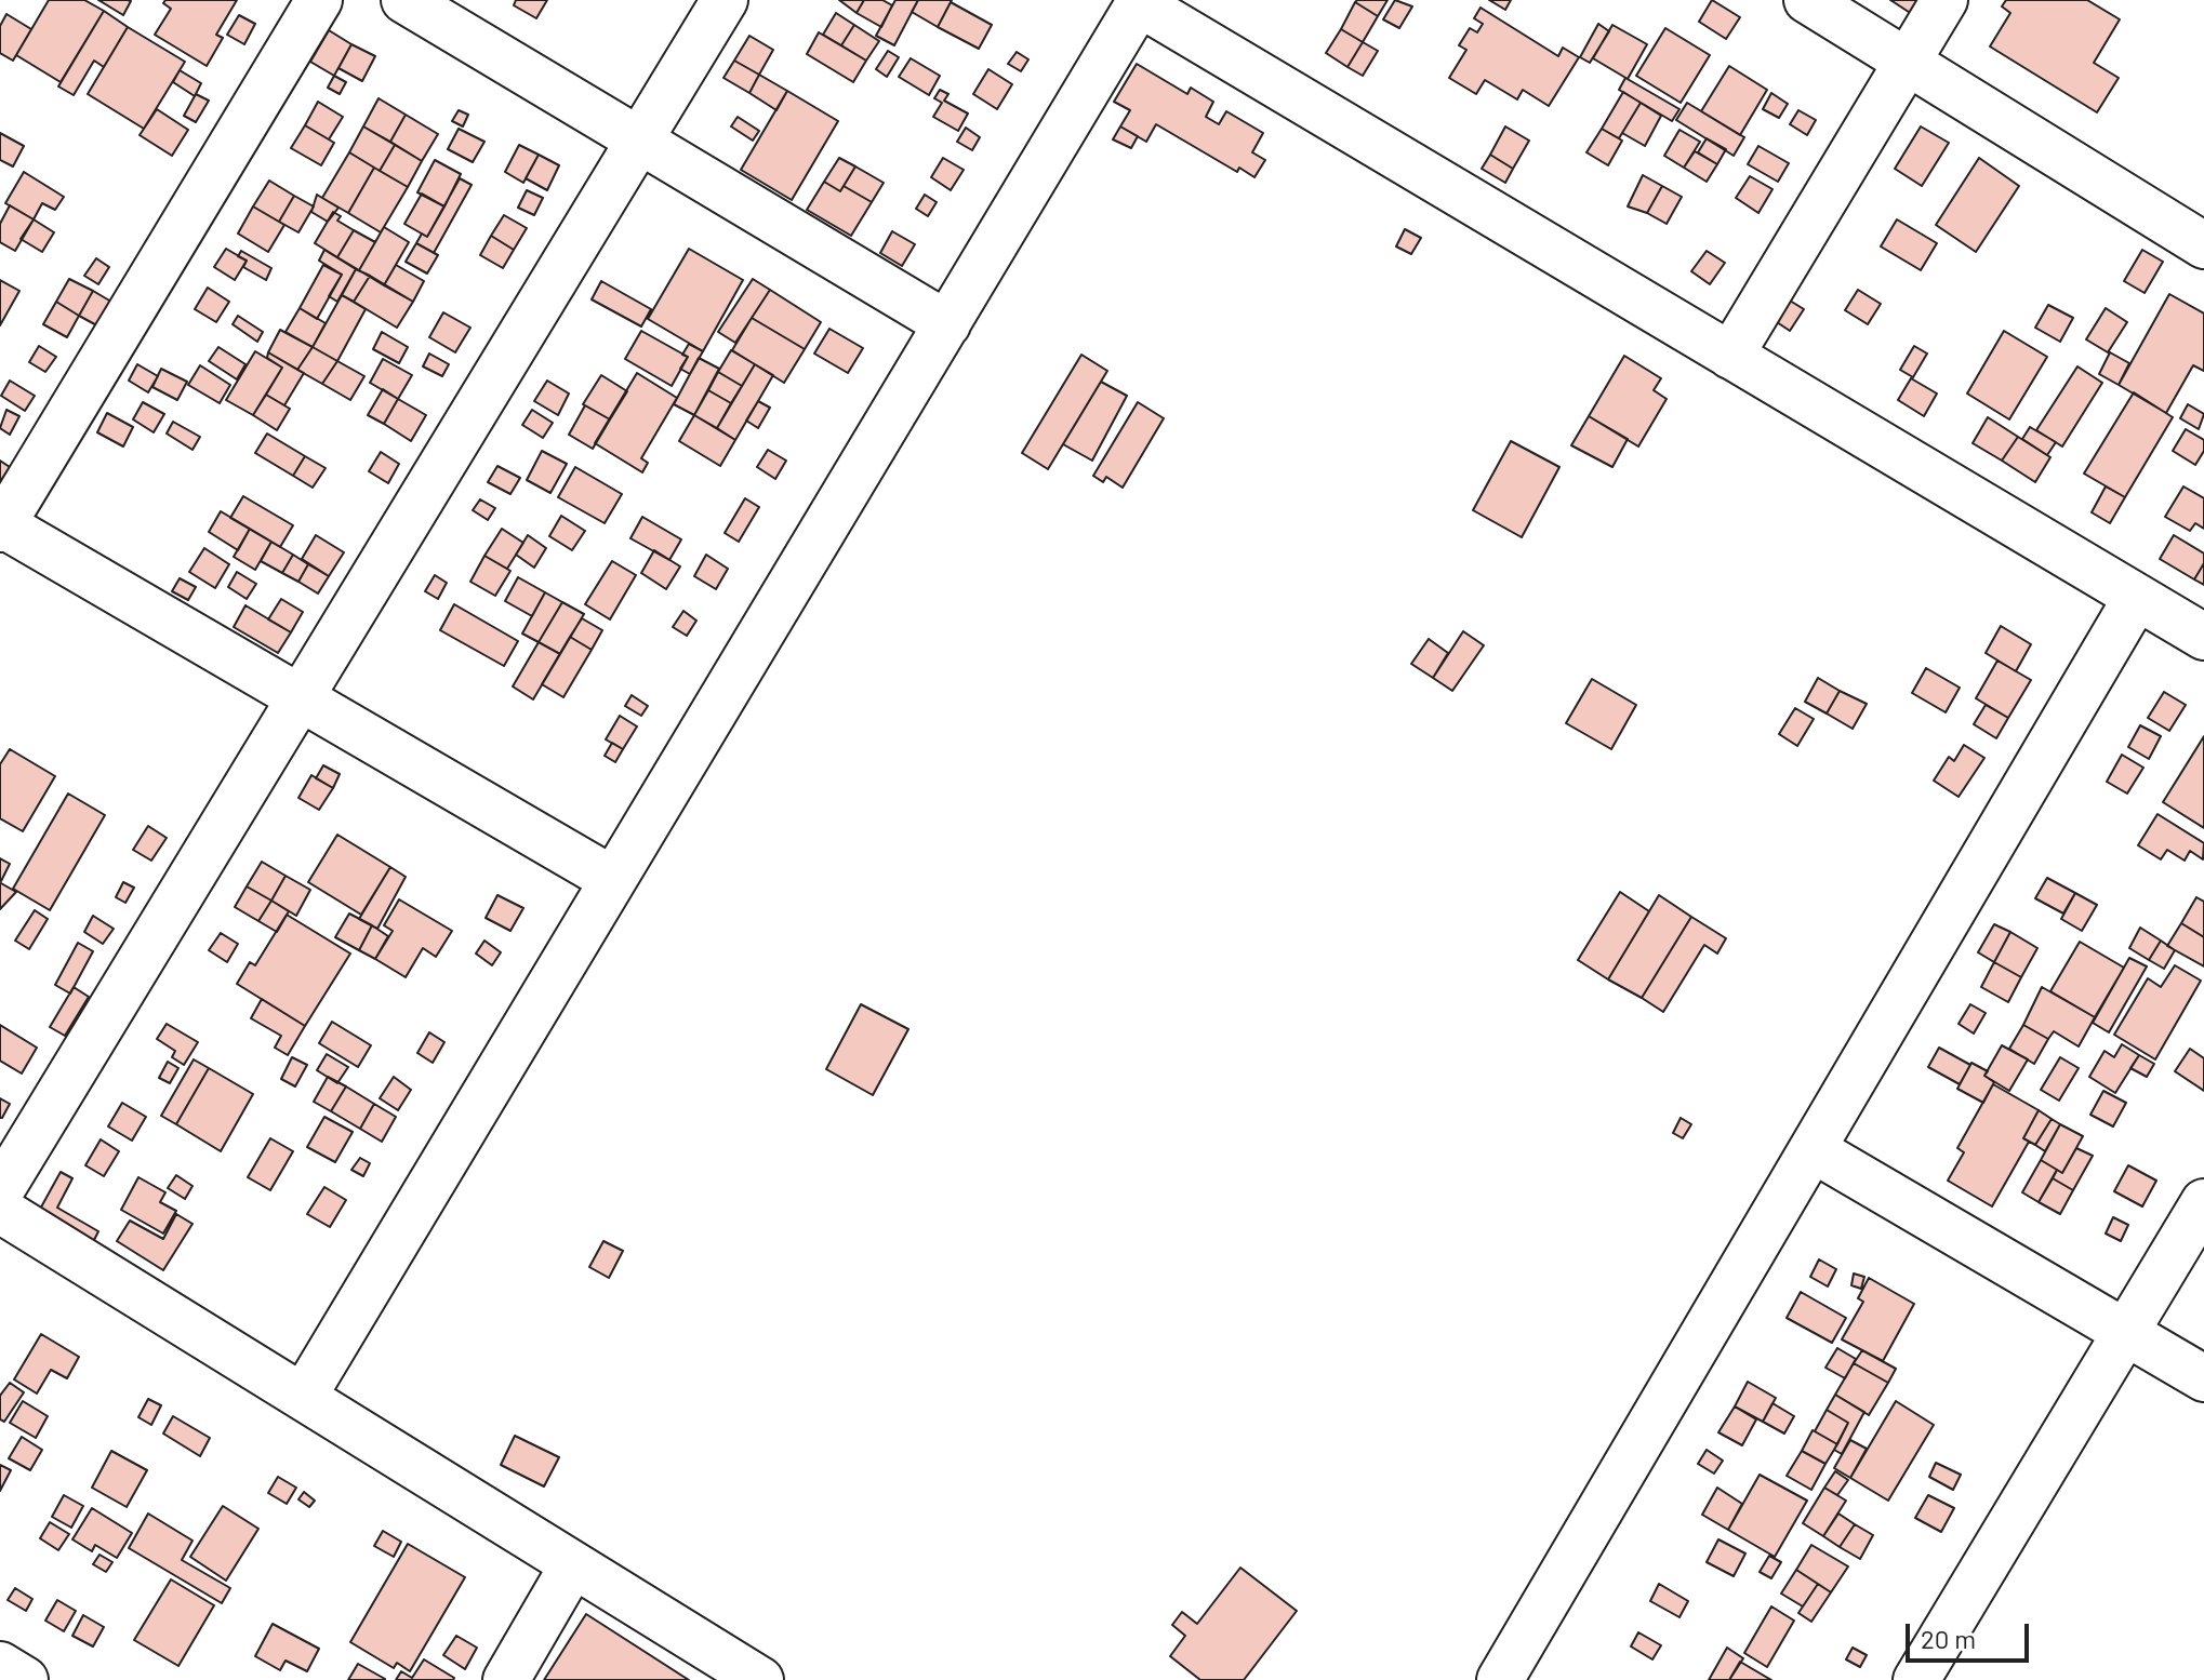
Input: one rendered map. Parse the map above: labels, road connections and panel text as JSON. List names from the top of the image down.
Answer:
{
  "scale_bar": "20 m"
}
